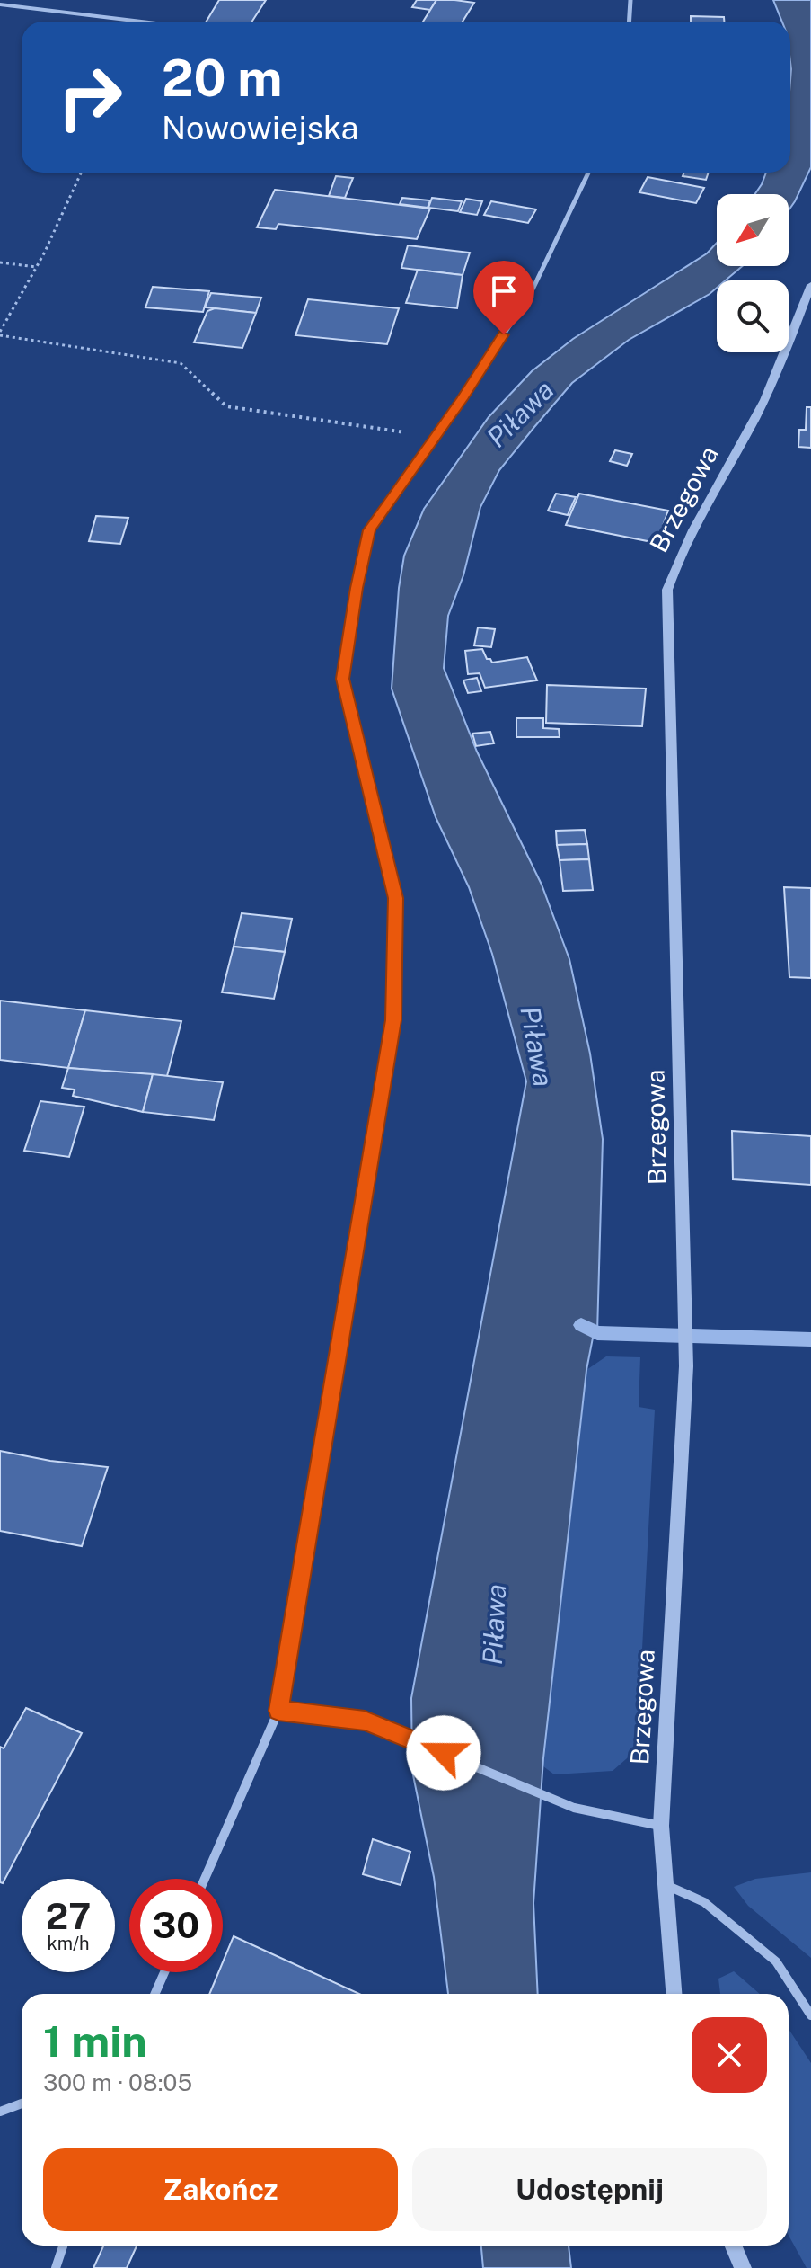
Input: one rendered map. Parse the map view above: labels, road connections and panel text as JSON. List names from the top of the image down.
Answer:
{
  "streets": {
    "street": ["Brzegowa"]
  },
  "water": ["Piława"],
  "north": "bottom left",
  "page": {
    "turn": ["20 m", "Nowowiejska"],
    "speed": "27 km/h",
    "limit": "30",
    "heading": ["1 min", "300 m · 08:05"],
    "buttons": ["Zakończ", "Udostępnij"]
  }
}
